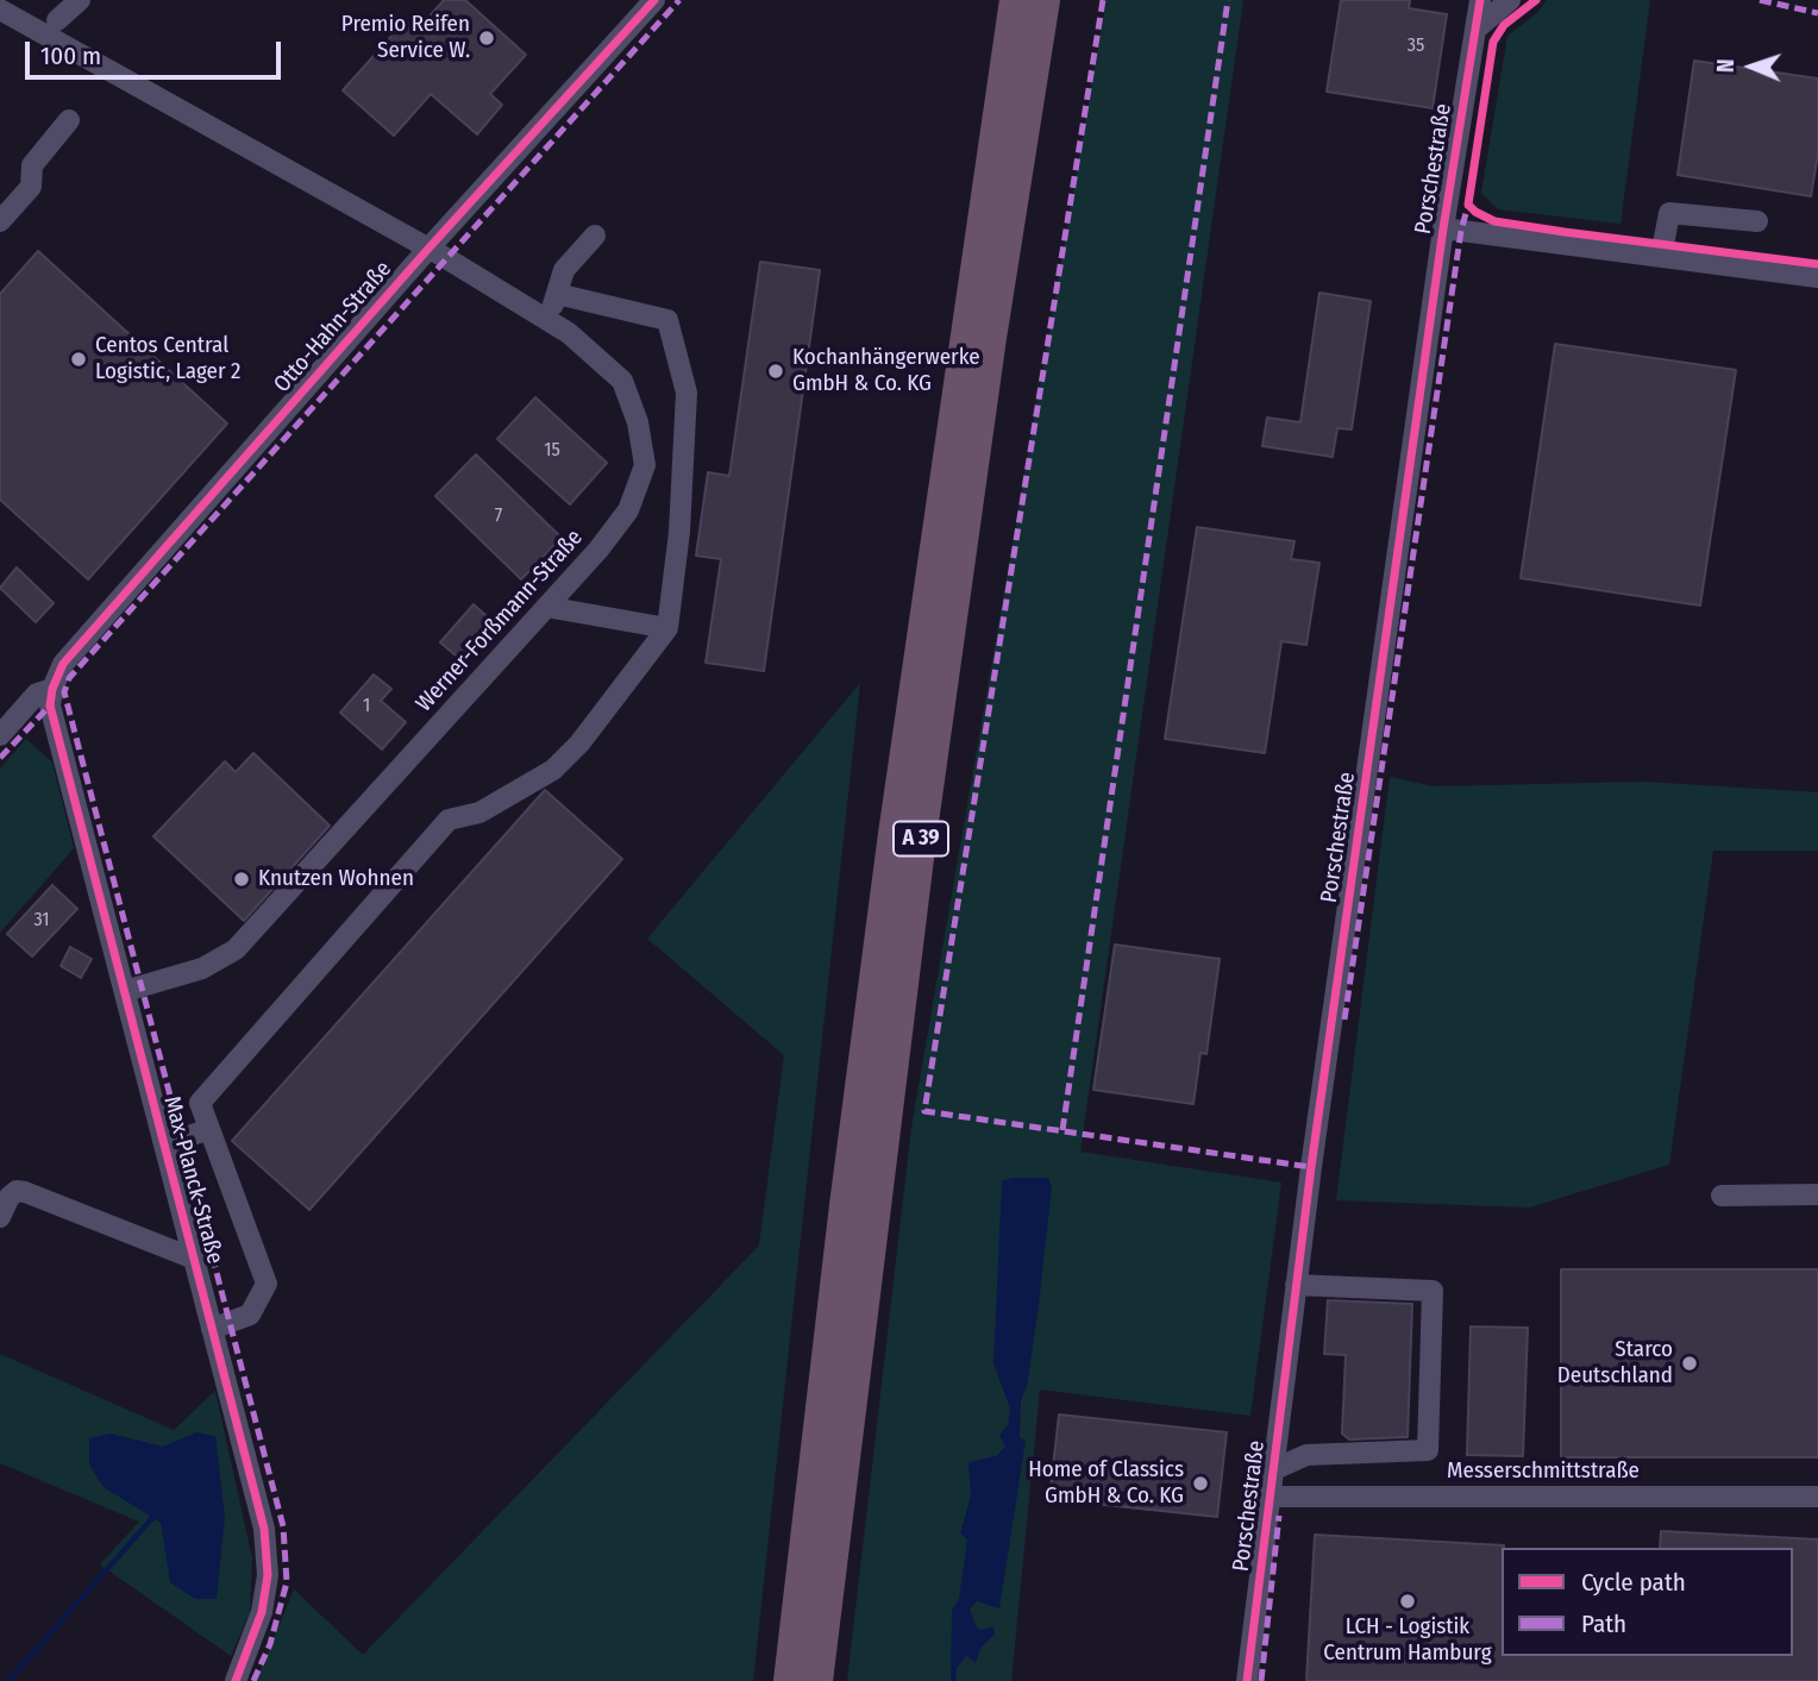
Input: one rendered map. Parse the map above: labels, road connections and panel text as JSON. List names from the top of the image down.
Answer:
{
  "streets": {
    "highway": ["A 39"],
    "street": [
      "Porschestraße",
      "Otto-Hahn-Straße",
      "Werner-Forßmann-Straße",
      "Max-Planck-Straße",
      "Messerschmittstraße"
    ]
  },
  "crossings": [
    ["Porschestraße", "Messerschmittstraße"],
    ["Otto-Hahn-Straße", "Werner-Forßmann-Straße"],
    ["Otto-Hahn-Straße", "Max-Planck-Straße"],
    ["Werner-Forßmann-Straße", "Max-Planck-Straße"]
  ],
  "places": [
    "Premio Reifen Service W.",
    "Centos Central Logistic, Lager 2",
    "Kochanhängerwerke GmbH & Co. KG",
    "Knutzen Wohnen",
    "Starco Deutschland",
    "Home of Classics GmbH & Co. KG",
    "LCH - Logistik Centrum Hamburg"
  ],
  "house_numbers": [
    "35",
    "15",
    "7",
    "1",
    "31"
  ],
  "legend": ["Cycle path", "Path"],
  "scale_bar": "100 m",
  "north": "left"
}
